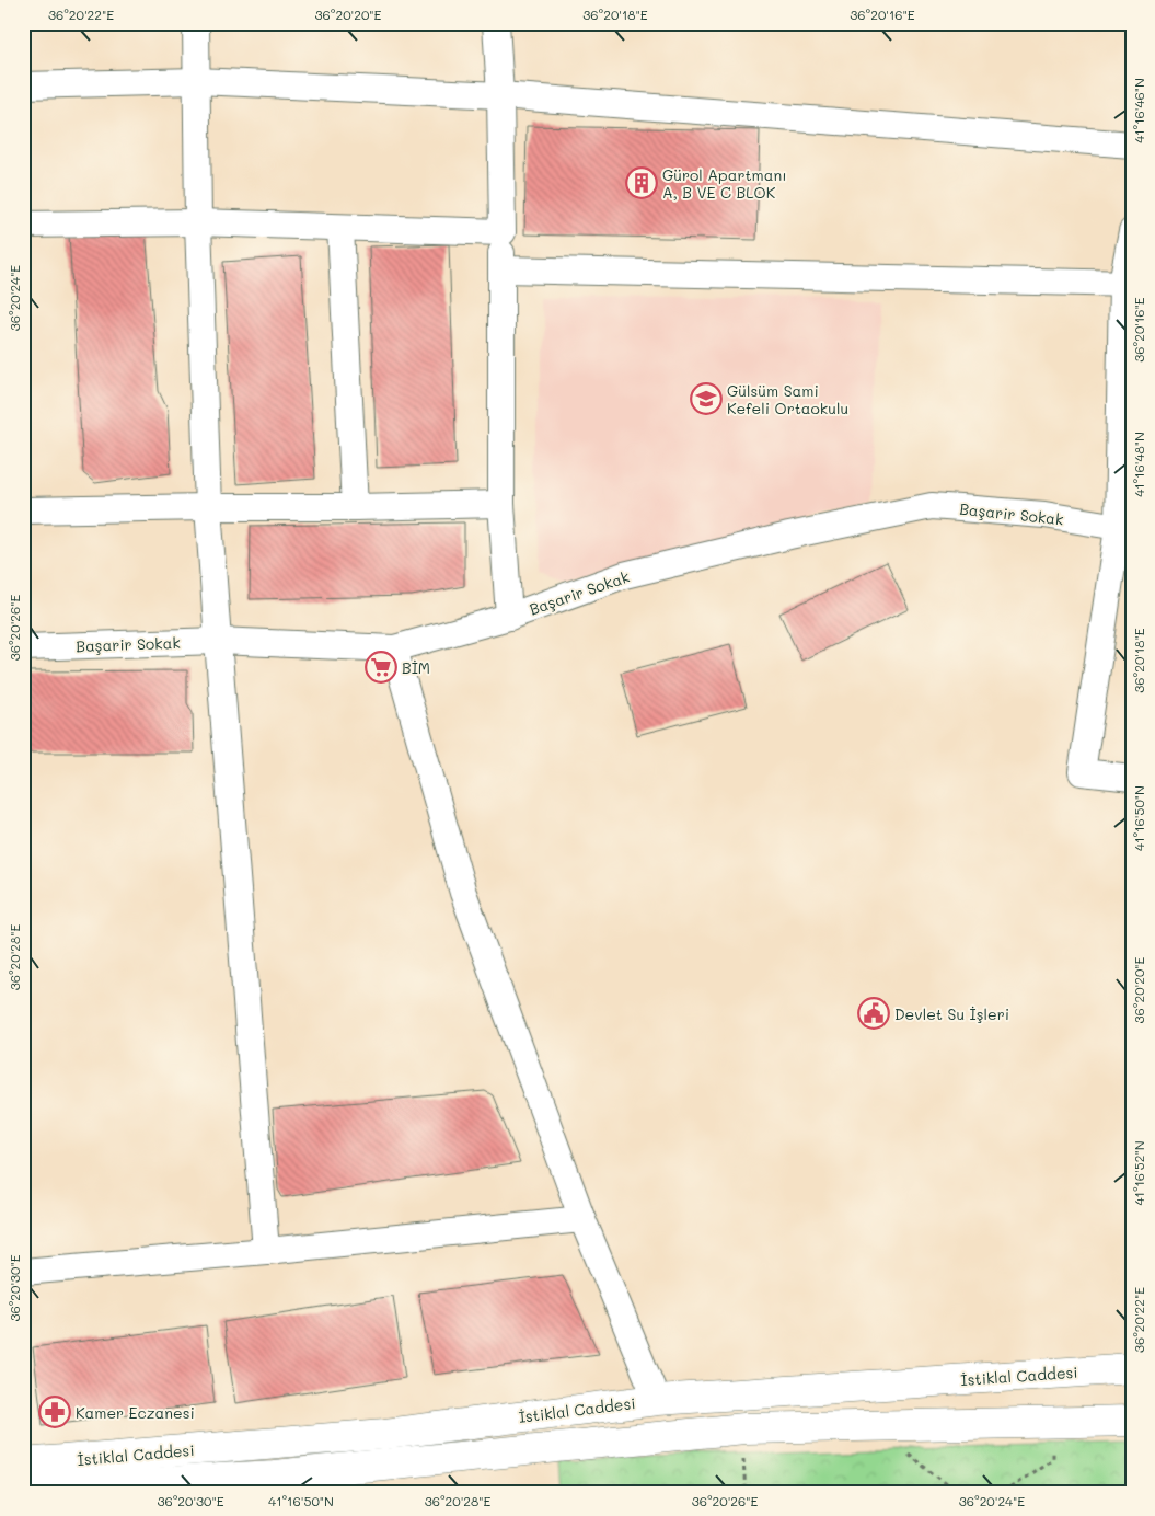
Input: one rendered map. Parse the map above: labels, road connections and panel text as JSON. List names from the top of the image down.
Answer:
{
  "streets": {
    "main road": ["İstiklal Caddesi"],
    "street": ["Başarir Sokak"]
  },
  "places": {
    "building": ["Gürol Apartmanı A, B VE C BLOK"],
    "school or university": ["Gülsüm Sami Kefeli Ortaokulu"],
    "supermarket": ["BİM"],
    "public building": ["Devlet Su İşleri"],
    "pharmacy": ["Kamer Eczanesi"]
  },
  "coordinates": [
    "36°20'22\"E",
    "36°20'20\"E",
    "36°20'18\"E",
    "36°20'16\"E",
    "41°16'46\"N",
    "36°20'24\"E",
    "41°16'48\"N",
    "36°20'26\"E",
    "41°16'50\"N",
    "36°20'28\"E",
    "41°16'52\"N",
    "36°20'30\"E"
  ]
}
